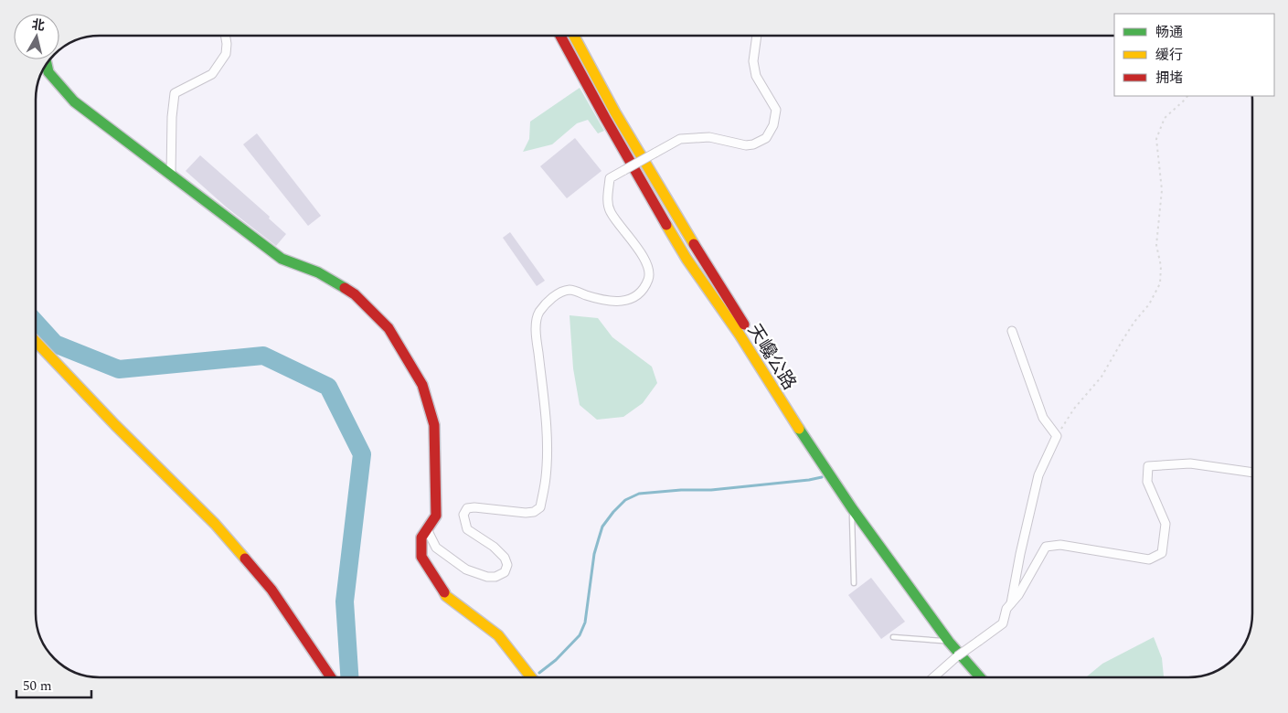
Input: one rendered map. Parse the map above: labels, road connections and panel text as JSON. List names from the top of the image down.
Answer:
{
  "streets": {
    "main road": ["天巉公路"]
  },
  "legend": ["畅通", "缓行", "拥堵"],
  "scale_bar": "50 m",
  "north": "top"
}
